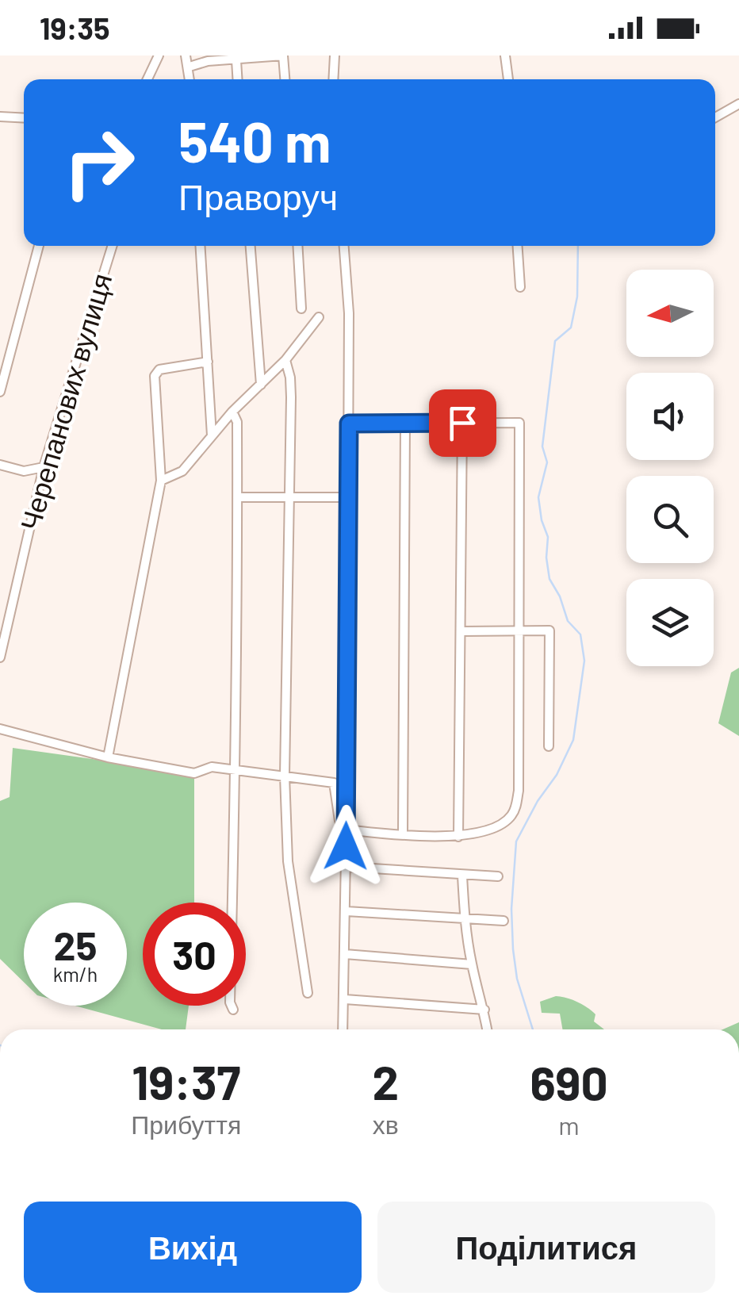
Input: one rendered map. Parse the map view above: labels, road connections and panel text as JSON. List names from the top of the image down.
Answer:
{
  "streets": {
    "street": ["Черепанових вулиця"]
  },
  "north": "left",
  "page": {
    "status": "19:35",
    "turn": ["540 m", "Праворуч"],
    "speed": "25 km/h",
    "limit": "30",
    "eta": [
      "19:37",
      "Прибуття",
      "2",
      "хв",
      "690",
      "m"
    ],
    "buttons": ["Вихід", "Поділитися"]
  }
}
